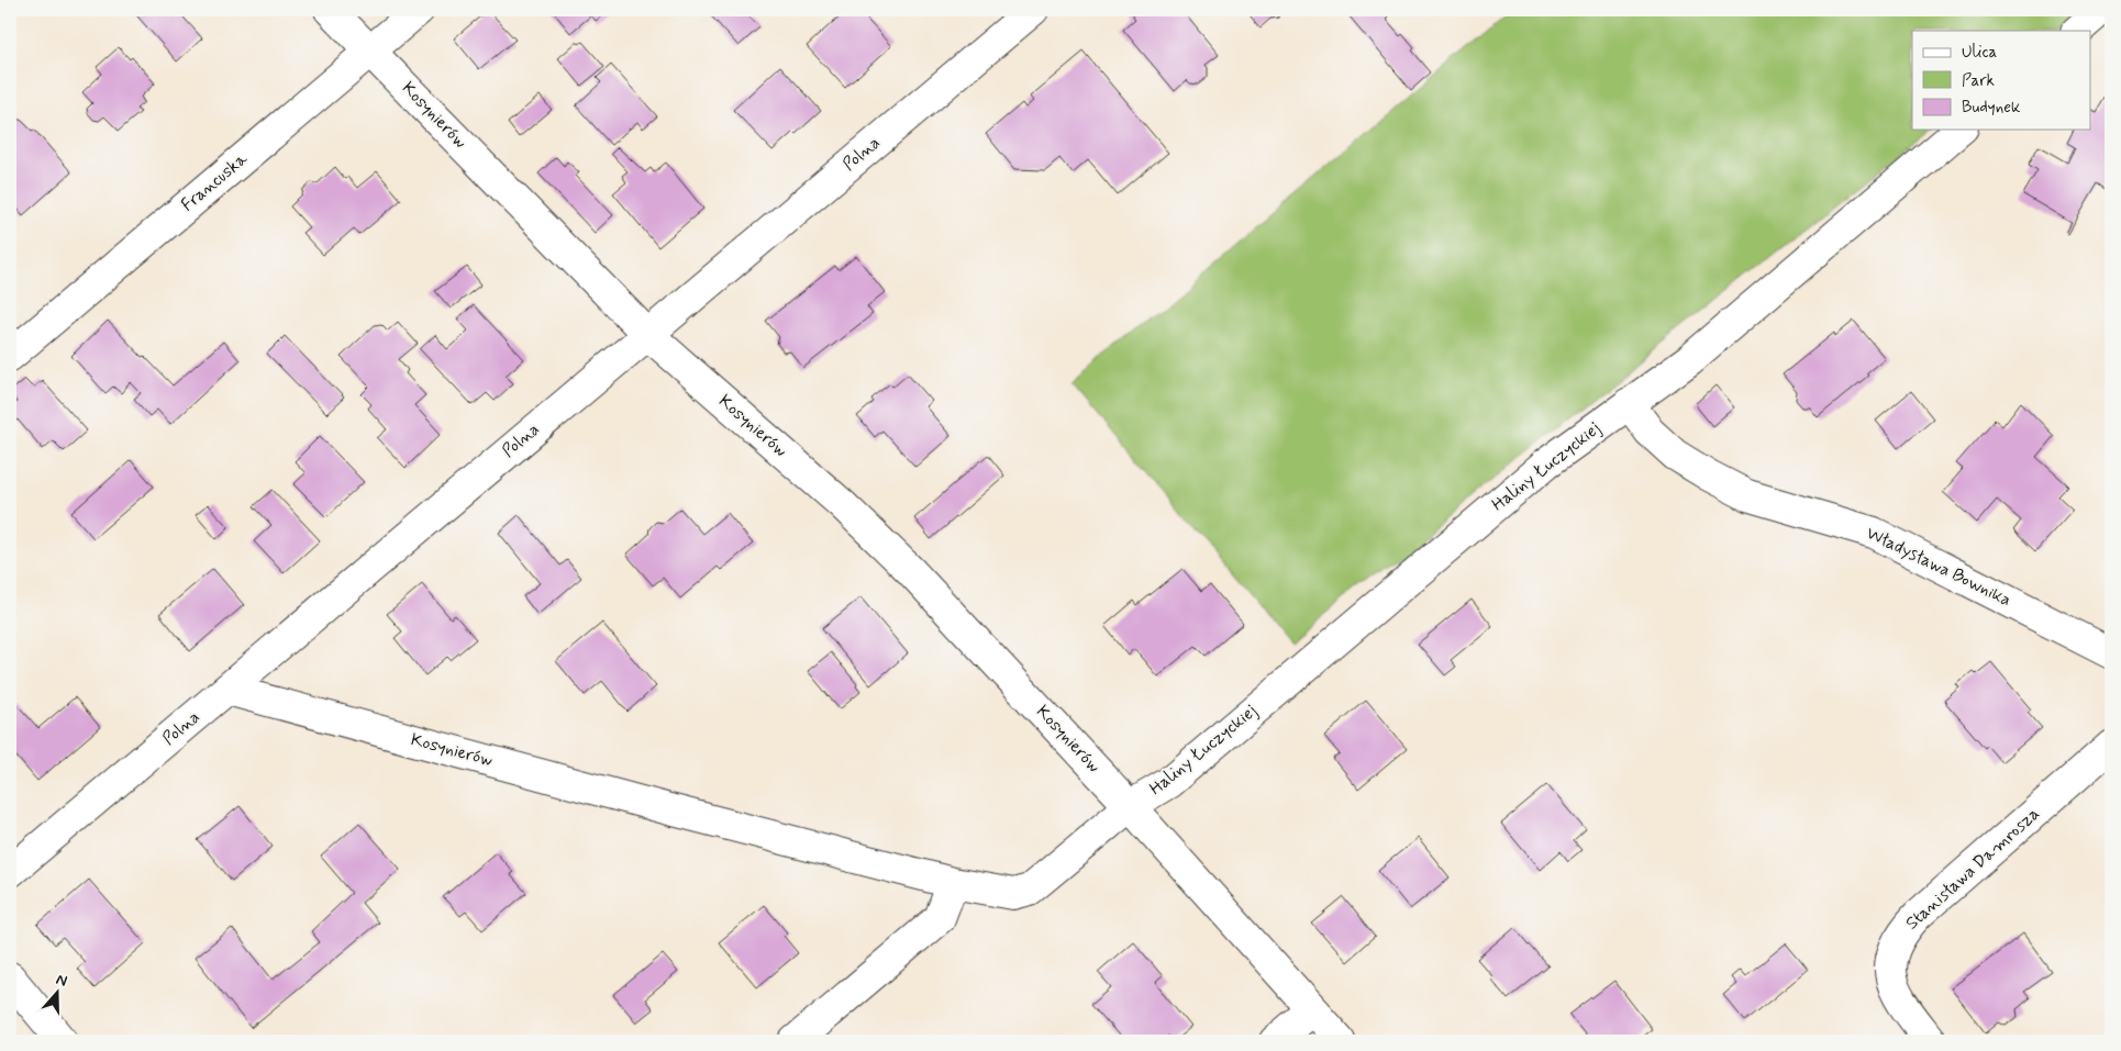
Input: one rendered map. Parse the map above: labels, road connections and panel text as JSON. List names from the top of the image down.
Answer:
{
  "streets": {
    "street": [
      "Kosynierów",
      "Polna",
      "Francuska",
      "Haliny Łuczyckiej",
      "Władysława Bownika",
      "Stanisława Damrosza"
    ]
  },
  "crossings": [
    ["Kosynierów", "Polna"],
    ["Kosynierów", "Francuska"],
    ["Kosynierów", "Haliny Łuczyckiej"],
    ["Haliny Łuczyckiej", "Władysława Bownika"]
  ],
  "legend": ["Ulica", "Park", "Budynek"],
  "north": "top"
}
